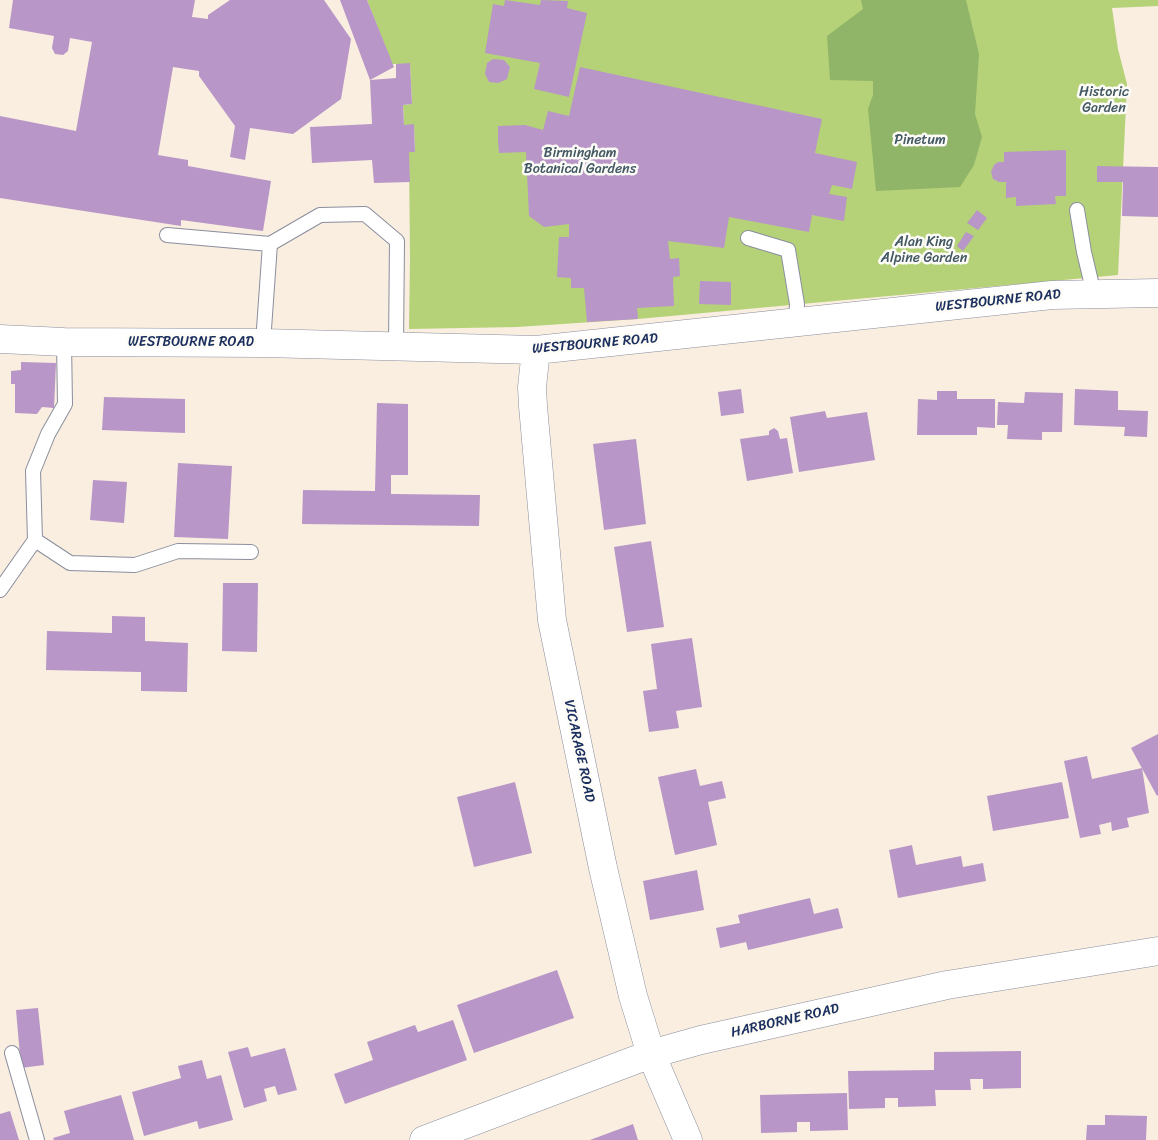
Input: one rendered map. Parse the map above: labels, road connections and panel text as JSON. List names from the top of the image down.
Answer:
{
  "streets": {
    "main road": ["WESTBOURNE ROAD", "VICARAGE ROAD", "HARBORNE ROAD"]
  },
  "crossings": [
    ["WESTBOURNE ROAD", "VICARAGE ROAD"],
    ["VICARAGE ROAD", "HARBORNE ROAD"]
  ],
  "parks": [
    "Historic Garden",
    "Pinetum",
    "Birmingham Botanical Gardens",
    "Alan King Alpine Garden"
  ]
}
